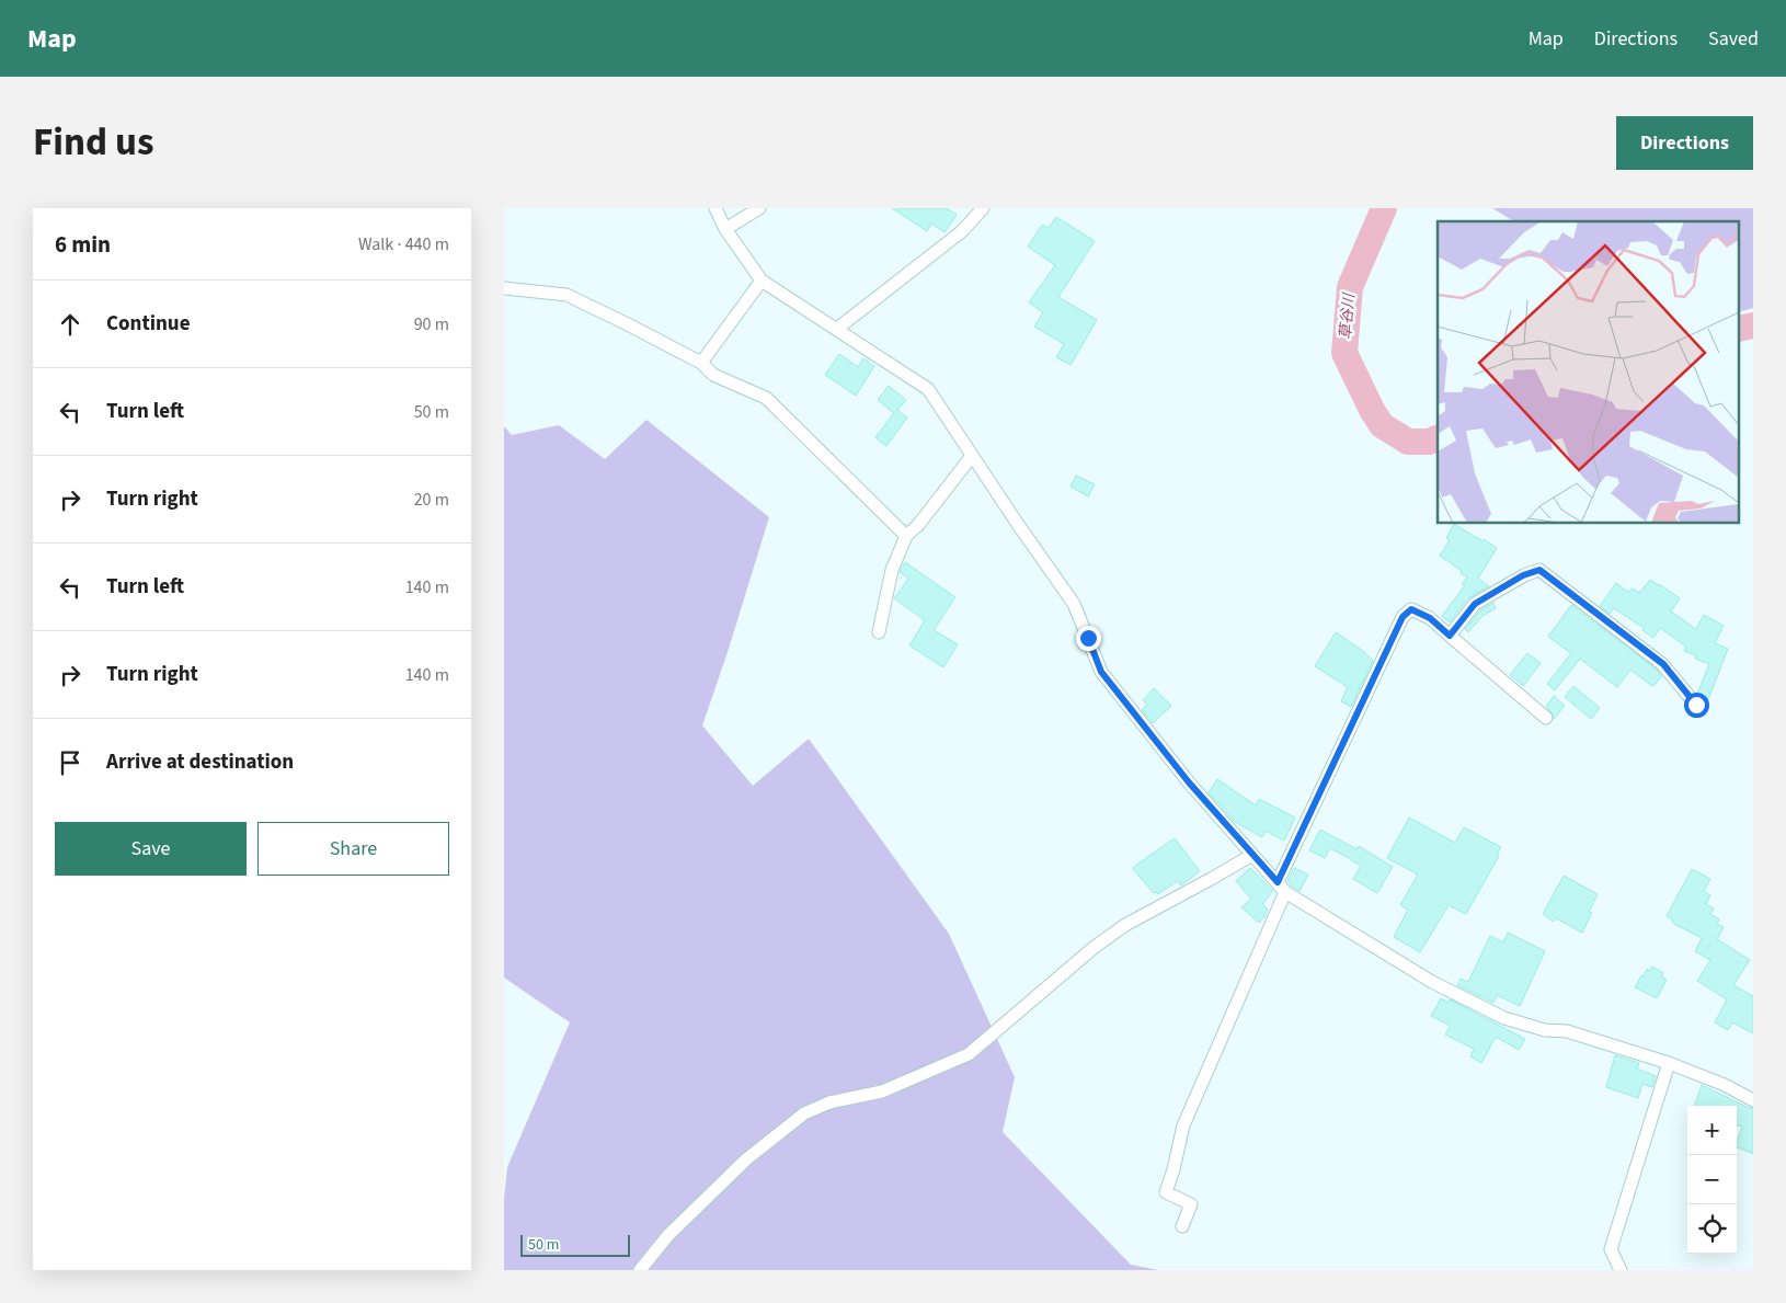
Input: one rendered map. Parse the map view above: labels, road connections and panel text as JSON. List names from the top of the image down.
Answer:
{
  "water": ["草谷川"],
  "scale_bar": "50 m",
  "page": {
    "header": "Map",
    "nav": ["Map", "Directions", "Saved"],
    "title": "Find us",
    "buttons": [
      "Directions",
      ["Save", "Share"]
    ],
    "heading": ["6 min", "Walk · 440 m"],
    "list": [
      ["Continue", "90 m"],
      ["Turn left", "50 m"],
      ["Turn right", "20 m"],
      ["Turn left", "140 m"],
      ["Turn right", "140 m"],
      "Arrive at destination"
    ],
    "map_buttons": ["+", "−"],
    "scale": "50 m"
  }
}
